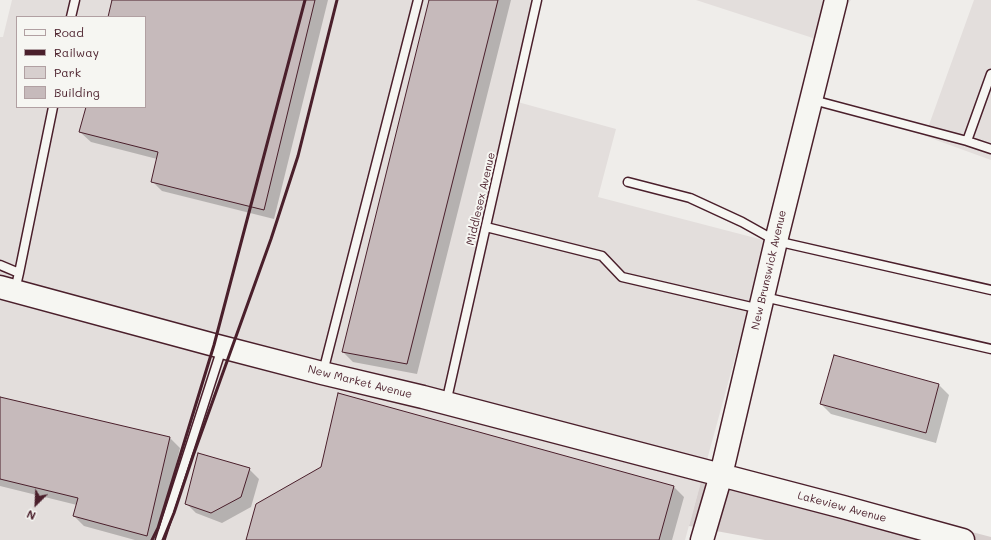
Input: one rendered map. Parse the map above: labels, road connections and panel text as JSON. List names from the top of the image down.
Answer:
{
  "streets": {
    "main road": ["New Brunswick Avenue", "New Market Avenue", "Lakeview Avenue"],
    "lane": ["Middlesex Avenue"]
  },
  "crossings": [
    ["Middlesex Avenue", "New Market Avenue"],
    ["New Brunswick Avenue", "New Market Avenue"],
    ["New Brunswick Avenue", "Lakeview Avenue"],
    ["New Market Avenue", "Lakeview Avenue"]
  ],
  "legend": [
    "Road",
    "Railway",
    "Park",
    "Building"
  ],
  "north": "bottom left"
}
